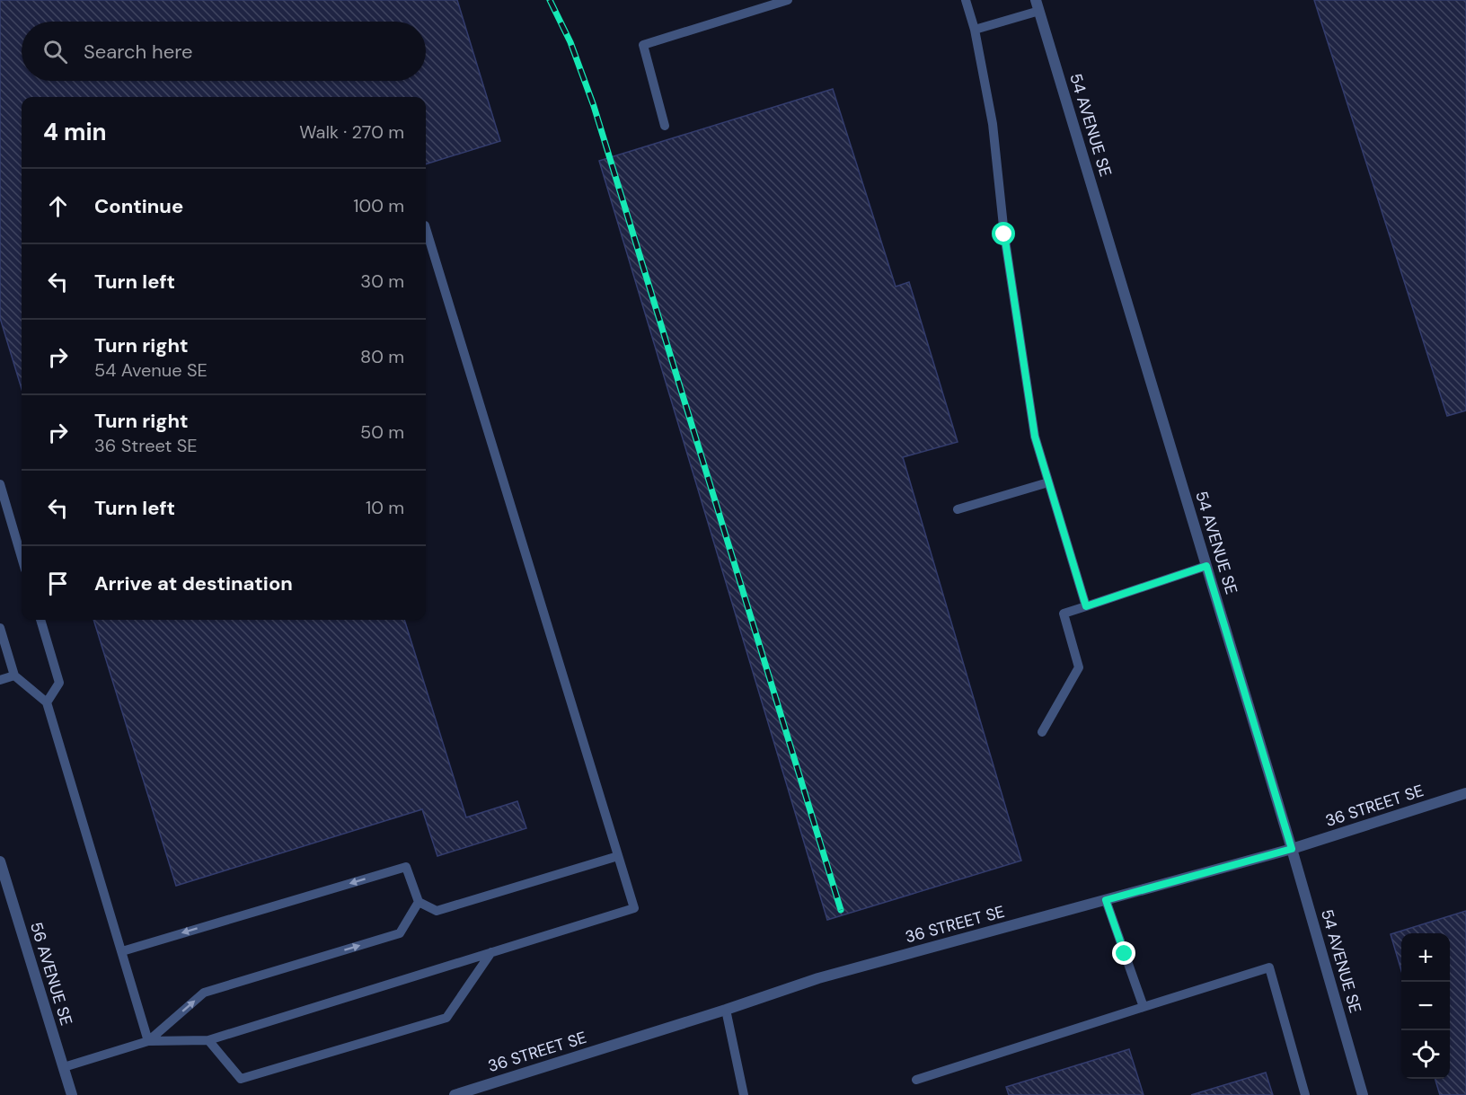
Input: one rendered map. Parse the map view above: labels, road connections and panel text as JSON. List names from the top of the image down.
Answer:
{
  "streets": {
    "street": ["54 AVENUE SE", "36 STREET SE", "56 AVENUE SE"]
  },
  "crossings": [
    ["54 AVENUE SE", "36 STREET SE"]
  ],
  "page": {
    "search": "Search here",
    "heading": ["4 min", "Walk · 270 m"],
    "list": [
      ["Continue", "100 m"],
      ["Turn left", "30 m"],
      ["Turn right", "54 Avenue SE", "80 m"],
      ["Turn right", "36 Street SE", "50 m"],
      ["Turn left", "10 m"],
      "Arrive at destination"
    ],
    "map_buttons": ["+", "−"]
  }
}
